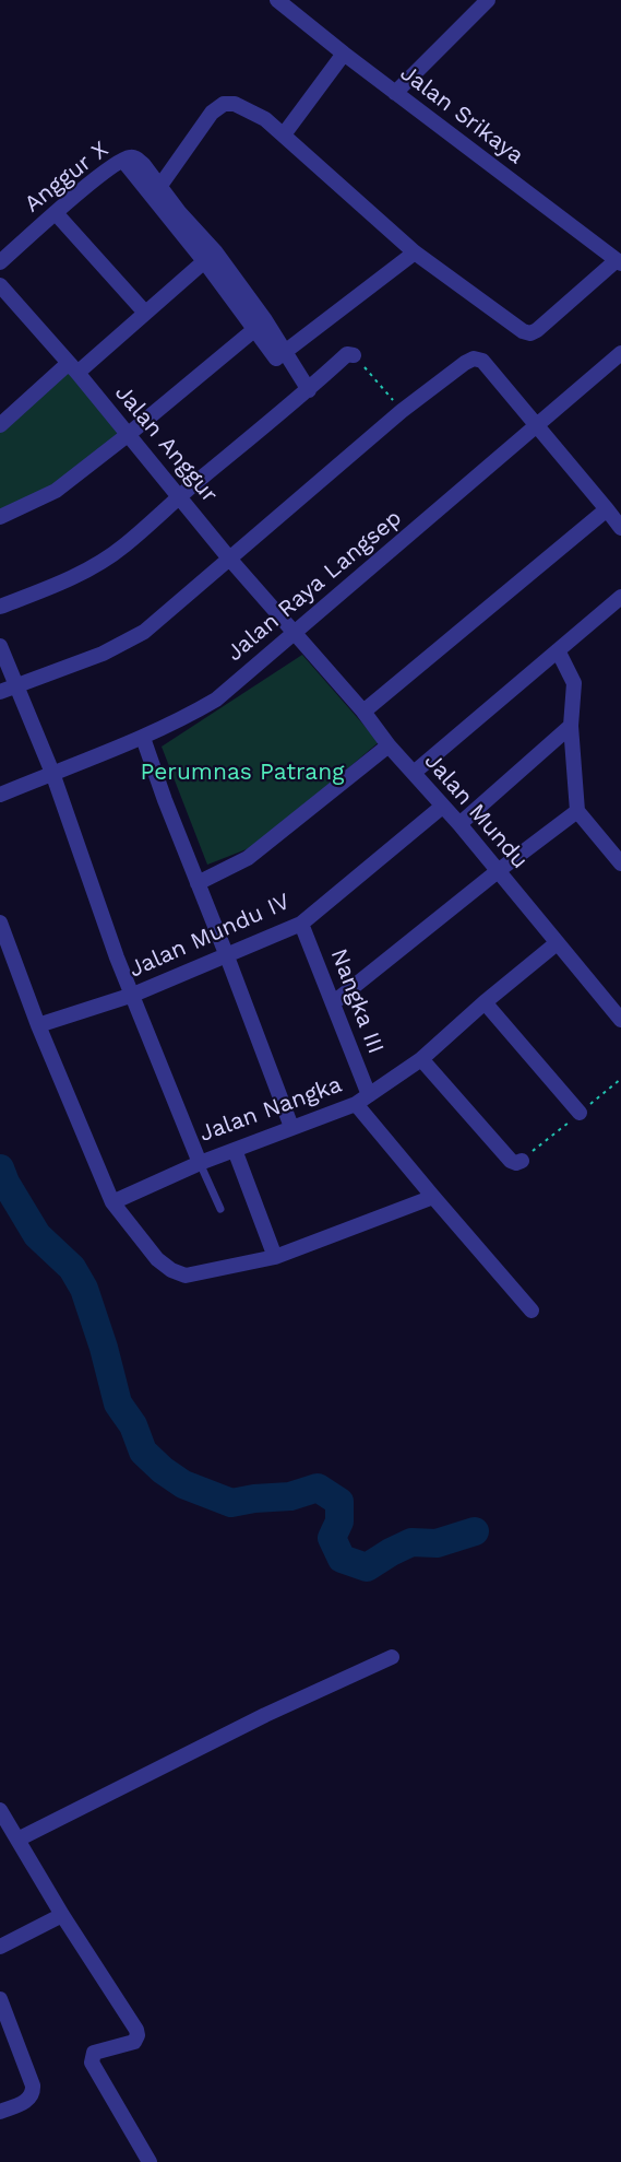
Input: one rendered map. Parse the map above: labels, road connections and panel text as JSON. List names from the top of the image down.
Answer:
{
  "streets": {
    "street": [
      "Jalan Srikaya",
      "Anggur X",
      "Jalan Anggur",
      "Jalan Raya Langsep",
      "Jalan Mundu",
      "Jalan Mundu IV",
      "Nangka III",
      "Jalan Nangka"
    ]
  },
  "crossings": [
    ["Jalan Anggur", "Jalan Raya Langsep"],
    ["Jalan Anggur", "Jalan Mundu"],
    ["Jalan Raya Langsep", "Jalan Mundu"],
    ["Jalan Raya Langsep", "Jalan Nangka"],
    ["Jalan Mundu", "Jalan Mundu IV"],
    ["Jalan Mundu", "Jalan Nangka"],
    ["Jalan Mundu IV", "Nangka III"],
    ["Jalan Mundu IV", "Jalan Nangka"],
    ["Nangka III", "Jalan Nangka"]
  ],
  "parks": ["Perumnas Patrang"]
}
